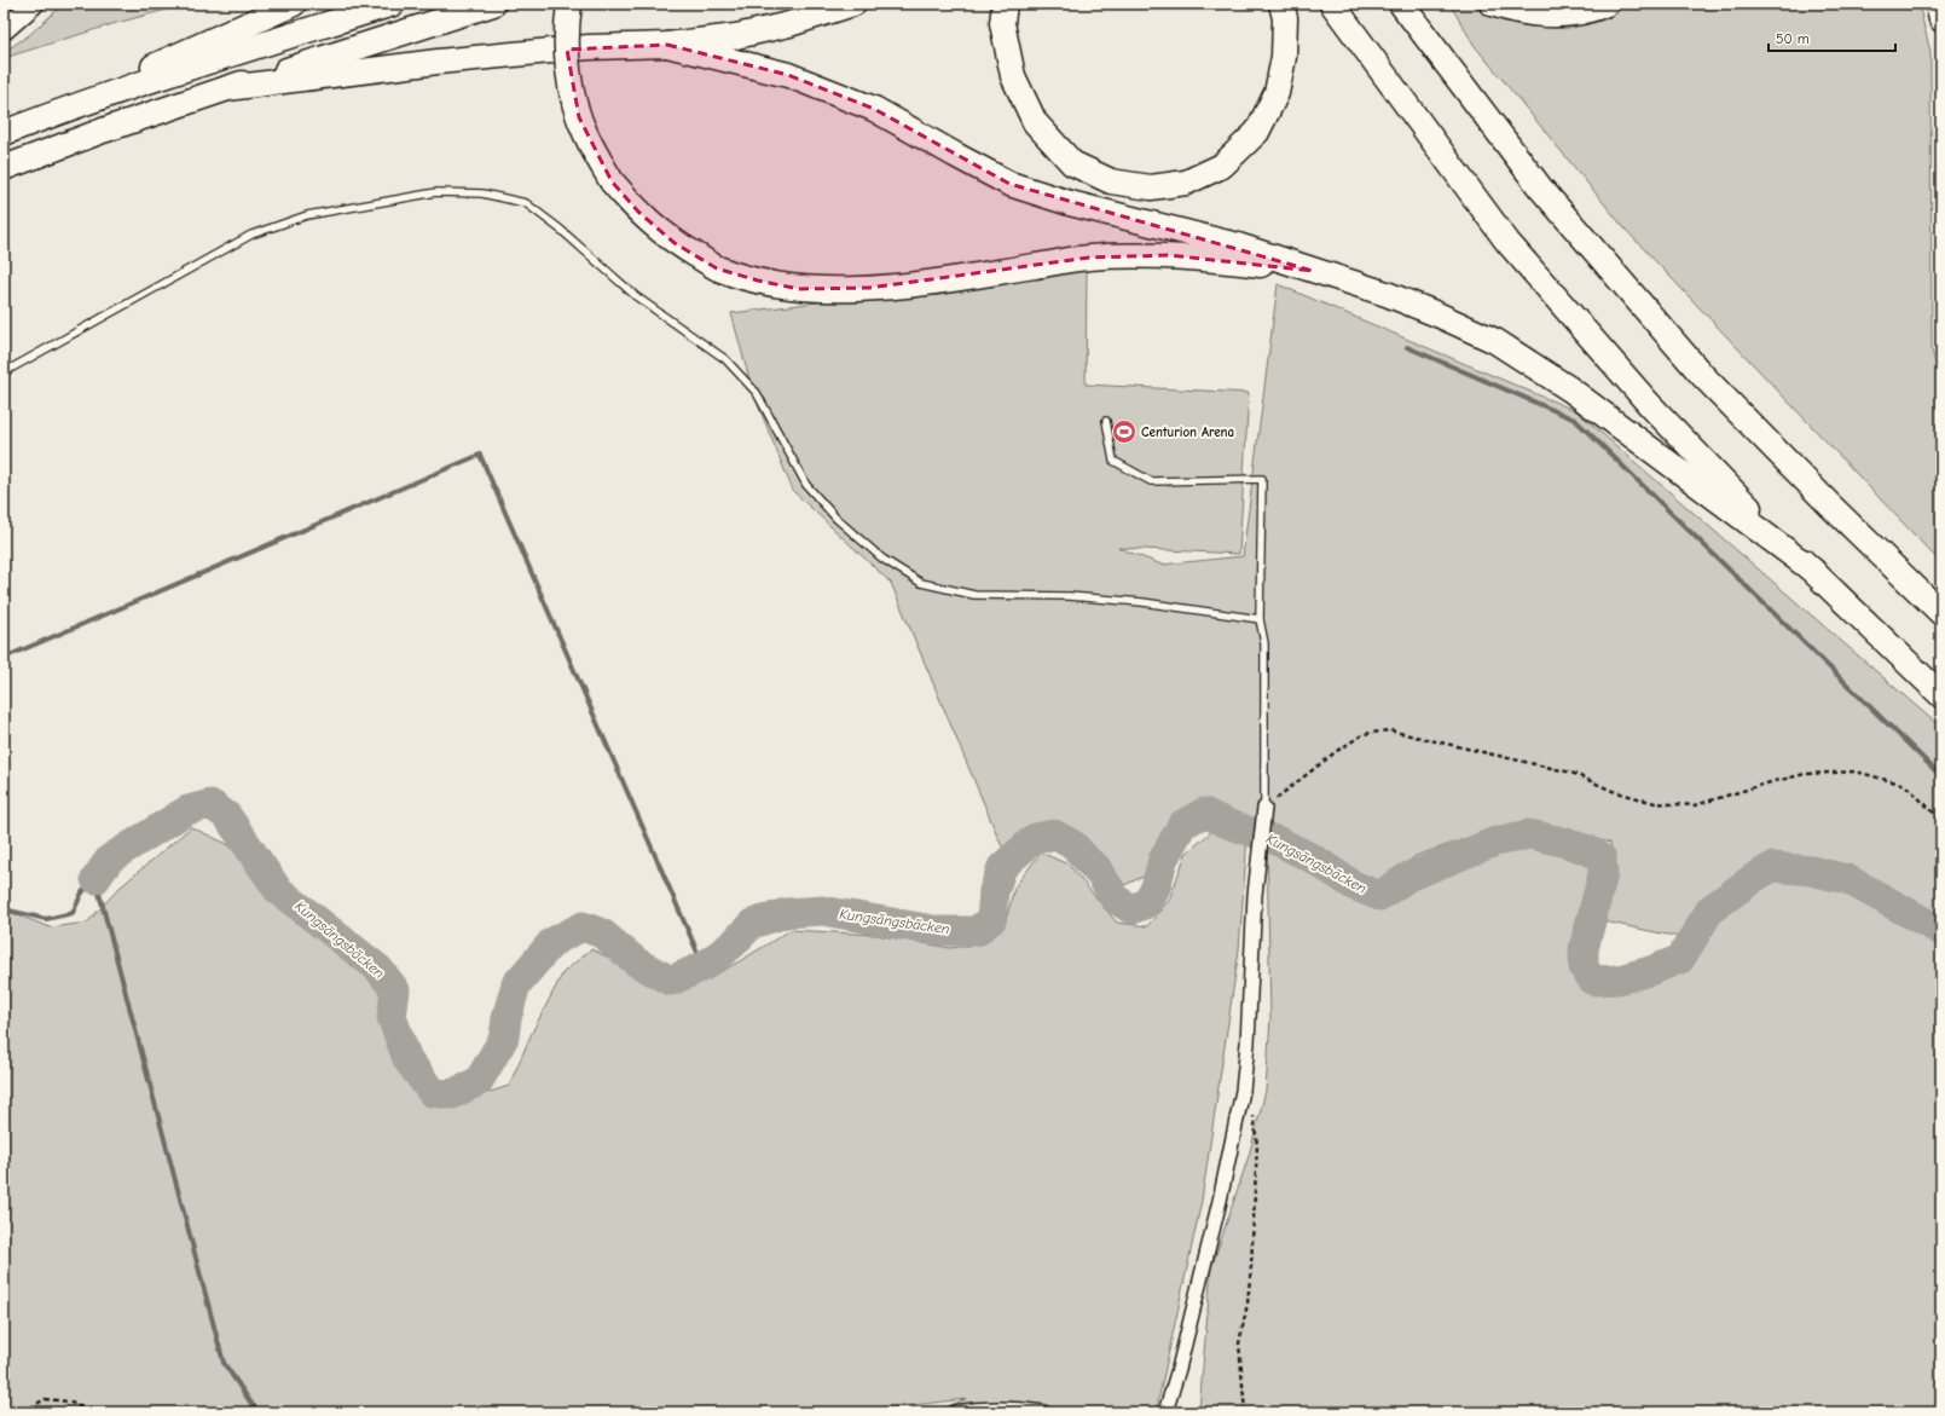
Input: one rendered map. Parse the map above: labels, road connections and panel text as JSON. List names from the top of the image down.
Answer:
{
  "water": ["Kungsängsbäcken"],
  "places": {
    "sports": ["Centurion Arena"]
  },
  "scale_bar": "50 m"
}
